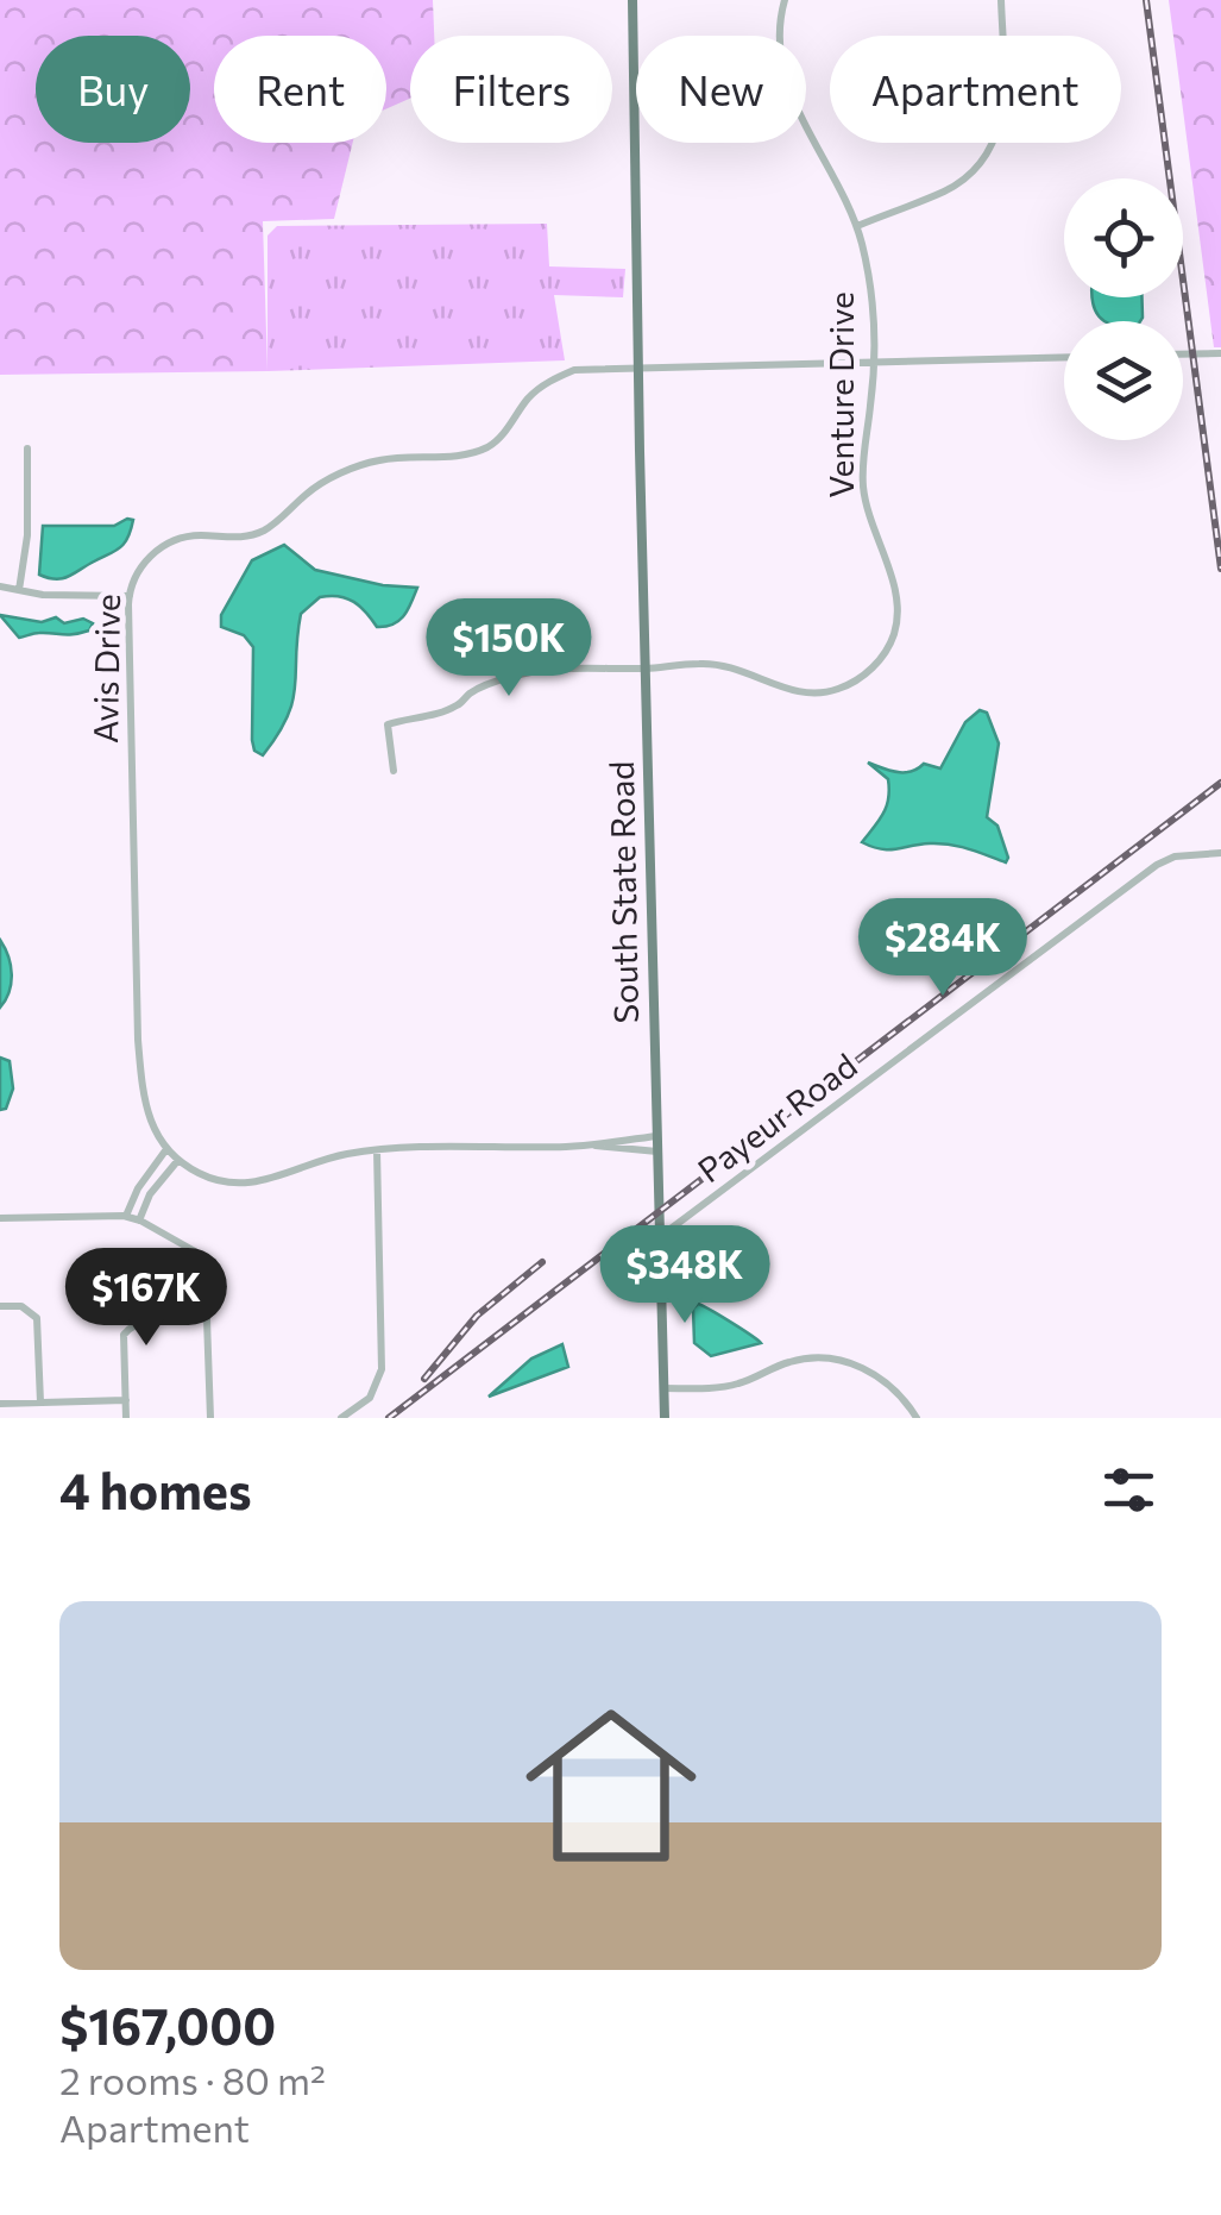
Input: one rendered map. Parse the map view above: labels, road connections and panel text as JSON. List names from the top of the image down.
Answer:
{
  "streets": {
    "main road": ["South State Road"],
    "street": ["Venture Drive", "Avis Drive", "Payeur Road"]
  },
  "crossings": [
    ["Venture Drive", "Avis Drive"],
    ["Venture Drive", "South State Road"],
    ["Avis Drive", "South State Road"],
    ["South State Road", "Payeur Road"]
  ],
  "page": {
    "chip": [
      "Buy",
      "Rent",
      "Filters",
      "New",
      "Apartment"
    ],
    "price": [
      "$150K",
      "$284K",
      "$348K",
      "$167K"
    ],
    "heading": "4 homes",
    "list": [
      {
        "name": "$167,000",
        "note": "2 rooms · 80 m² · Apartment"
      }
    ]
  }
}
